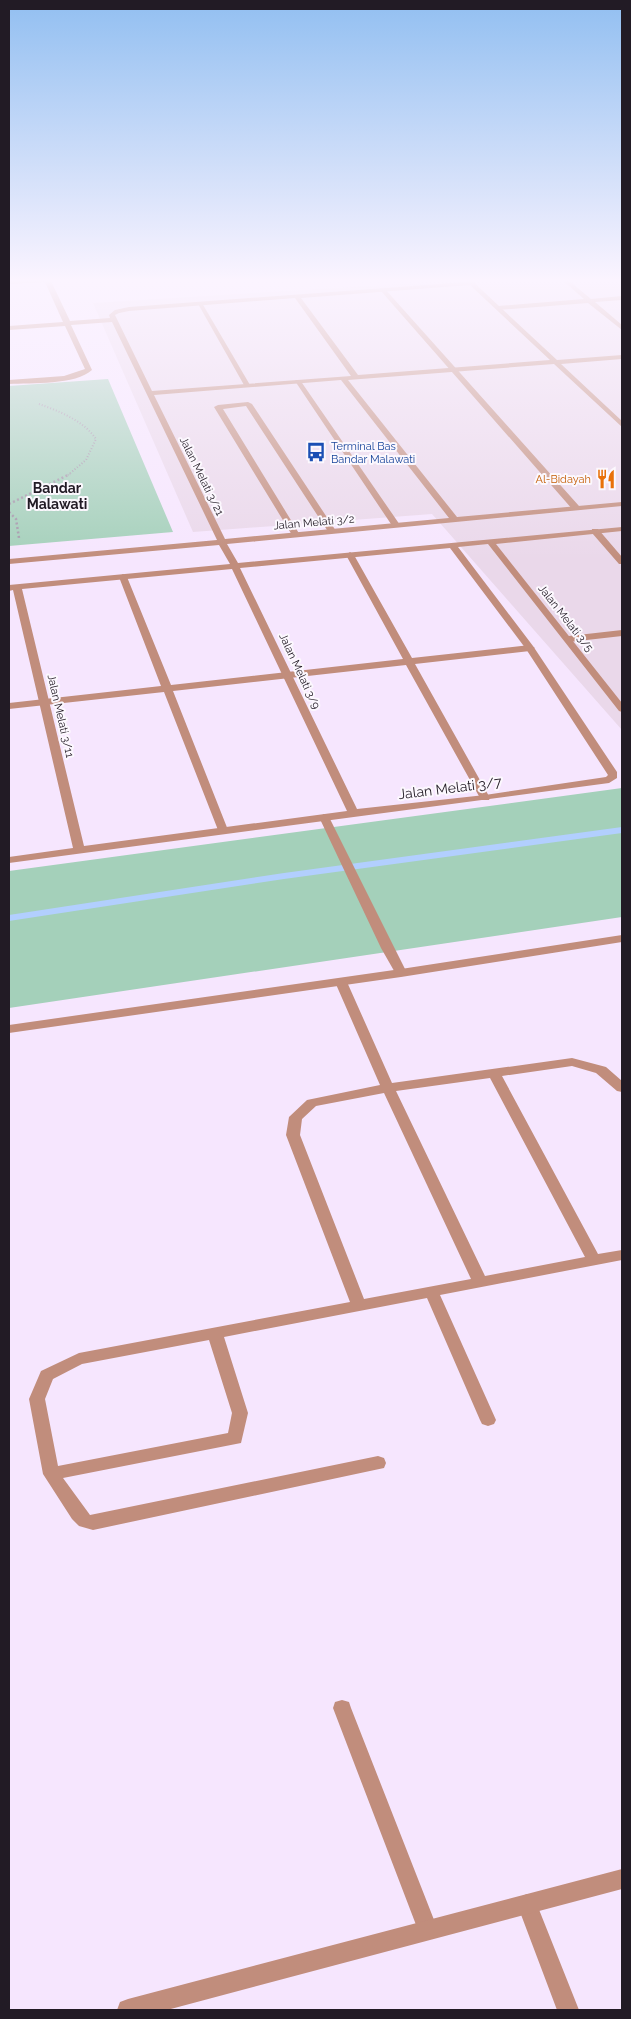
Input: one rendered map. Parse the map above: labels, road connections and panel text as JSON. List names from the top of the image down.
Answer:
{
  "streets": {
    "street": [
      "Jalan Melati 3/21",
      "Jalan Melati 3/2",
      "Jalan Melati 3/5",
      "Jalan Melati 3/9",
      "Jalan Melati 3/11",
      "Jalan Melati 3/7"
    ]
  },
  "crossings": [
    ["Jalan Melati 3/21", "Jalan Melati 3/2"],
    ["Jalan Melati 3/21", "Jalan Melati 3/9"],
    ["Jalan Melati 3/2", "Jalan Melati 3/9"],
    ["Jalan Melati 3/9", "Jalan Melati 3/7"],
    ["Jalan Melati 3/11", "Jalan Melati 3/7"]
  ],
  "districts": ["Bandar Malawati"],
  "places": {
    "bus stop": ["Terminal Bas Bandar Malawati"],
    "restaurant": ["Al-Bidayah"]
  }
}
